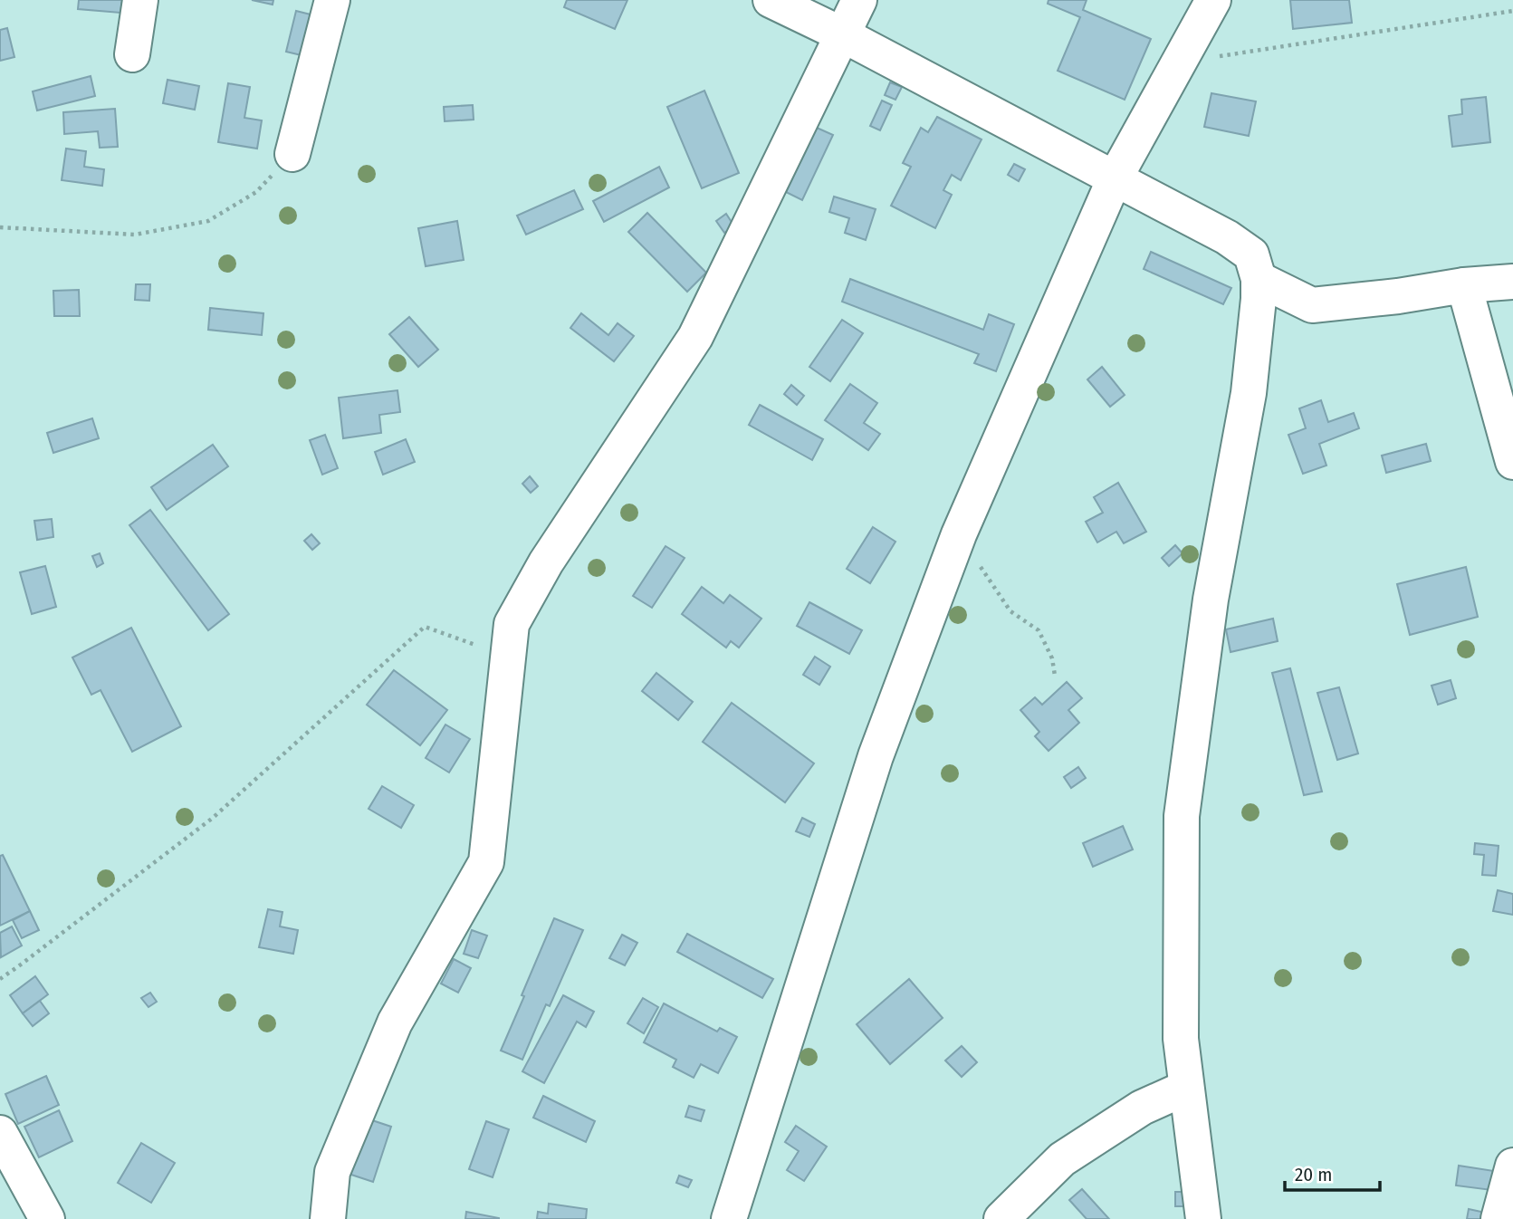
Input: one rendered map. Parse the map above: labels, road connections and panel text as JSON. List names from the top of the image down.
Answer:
{
  "scale_bar": "20 m"
}
